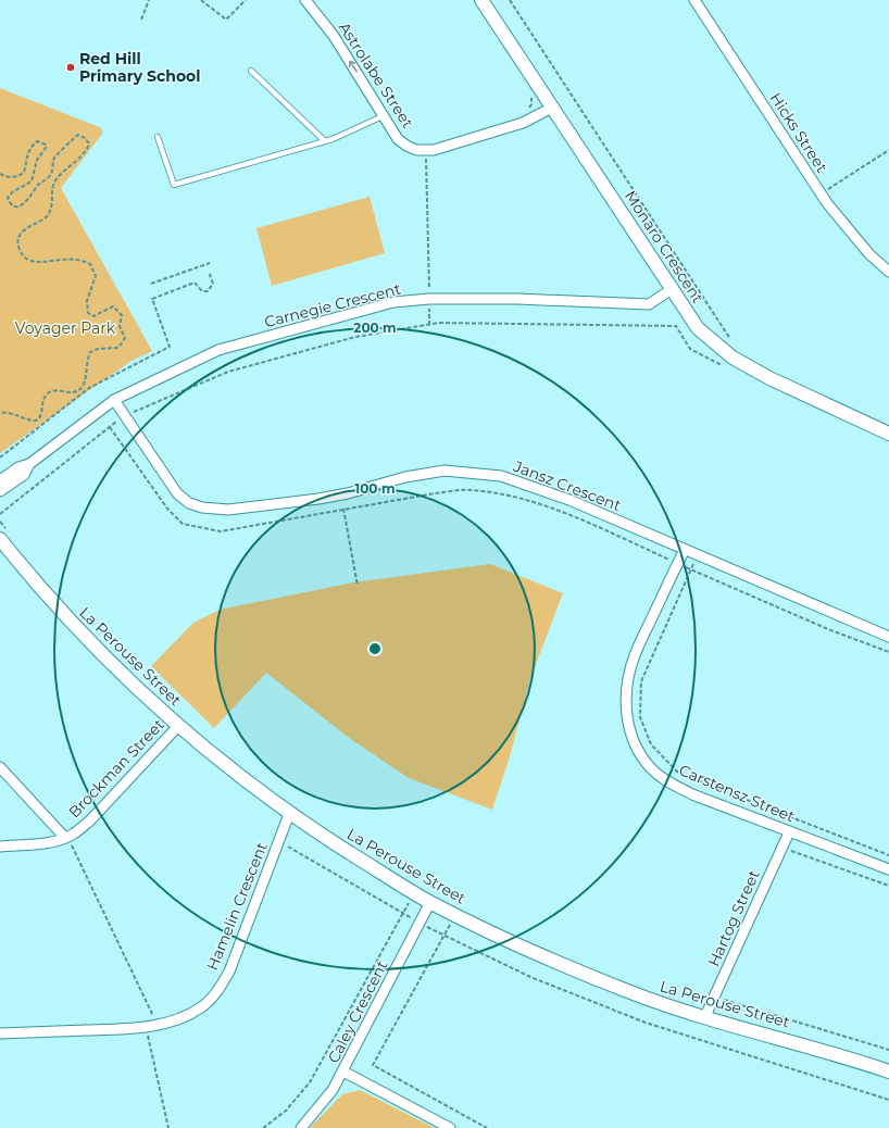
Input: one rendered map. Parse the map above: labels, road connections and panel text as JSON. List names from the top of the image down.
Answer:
{
  "streets": {
    "street": [
      "Astrolabe Street",
      "Hicks Street",
      "Monaro Crescent",
      "Carnegie Crescent",
      "Jansz Crescent",
      "La Perouse Street",
      "Brockman Street",
      "Carstensz Street",
      "Hamelin Crescent",
      "Hartog Street",
      "Caley Crescent"
    ]
  },
  "crossings": [
    ["Monaro Crescent", "Carnegie Crescent"],
    ["Carnegie Crescent", "Jansz Crescent"],
    ["Jansz Crescent", "Carstensz Street"],
    ["La Perouse Street", "Brockman Street"],
    ["La Perouse Street", "Hamelin Crescent"],
    ["La Perouse Street", "Hartog Street"],
    ["La Perouse Street", "Caley Crescent"],
    ["Carstensz Street", "Hartog Street"]
  ],
  "one_way": ["Astrolabe Street"],
  "parks": ["Voyager Park"],
  "places": ["Red Hill Primary School"],
  "rings": ["200 m", "100 m"]
}
